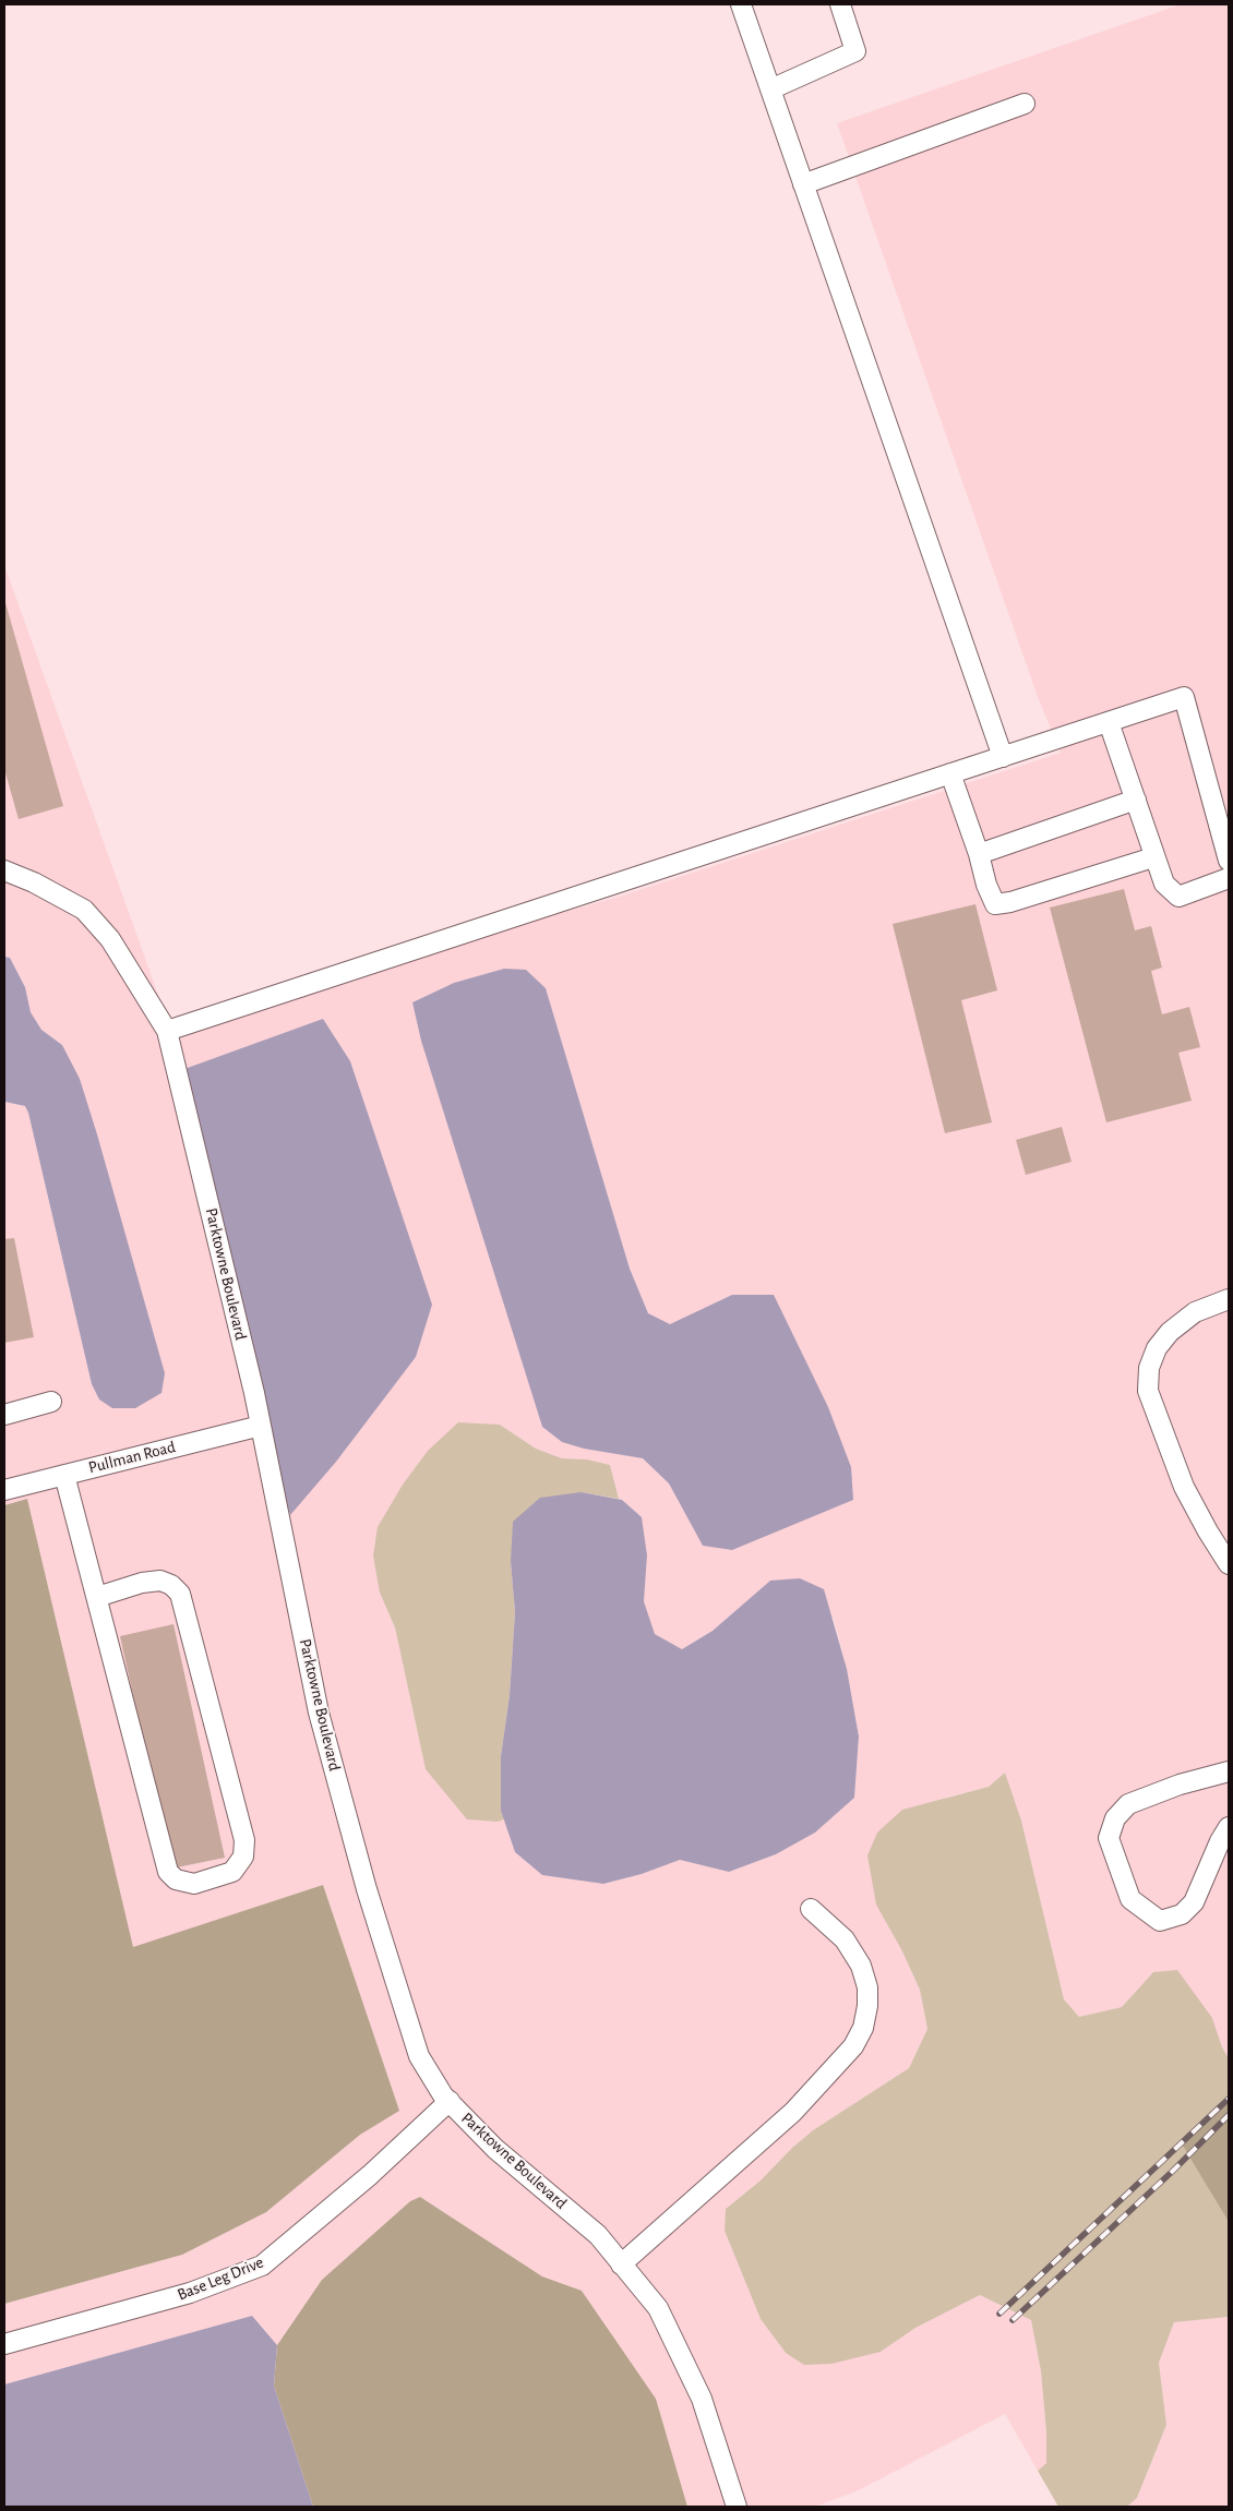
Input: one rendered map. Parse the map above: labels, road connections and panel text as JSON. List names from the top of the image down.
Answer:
{
  "streets": {
    "lane": ["Parktowne Boulevard", "Pullman Road", "Base Leg Drive"]
  },
  "crossings": [
    ["Parktowne Boulevard", "Pullman Road"],
    ["Parktowne Boulevard", "Base Leg Drive"]
  ]
}
